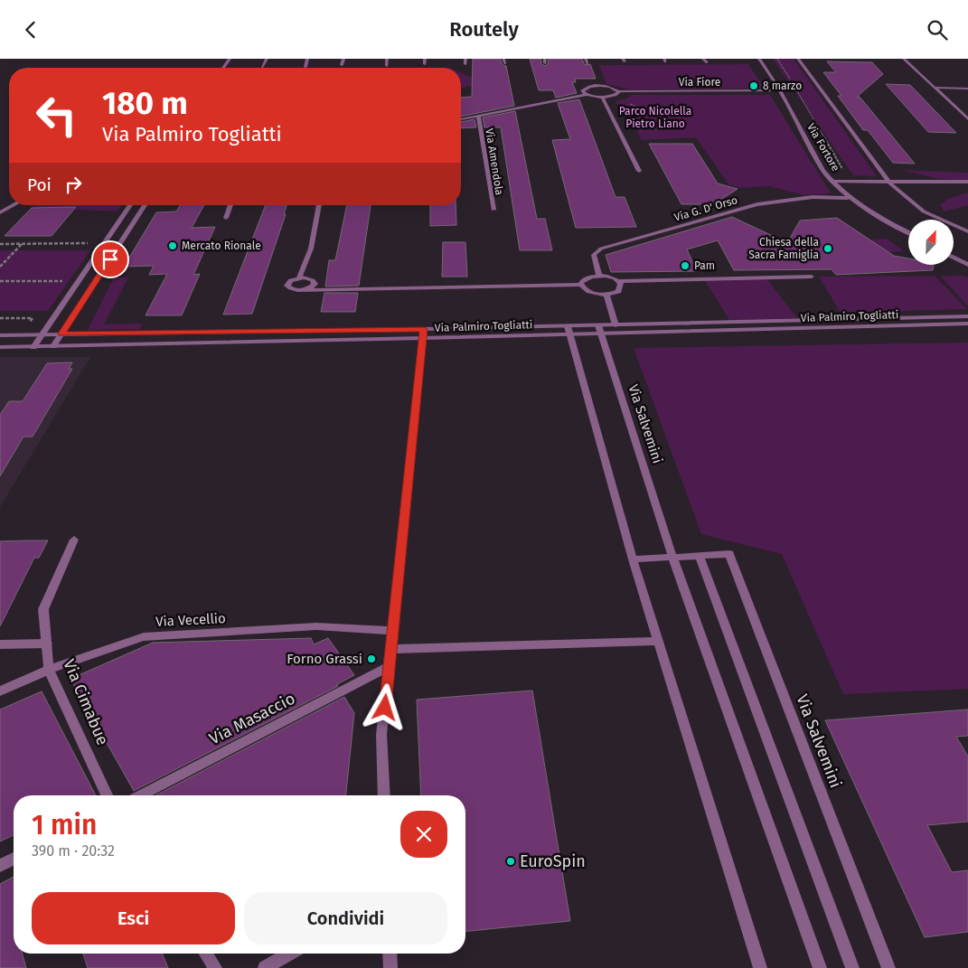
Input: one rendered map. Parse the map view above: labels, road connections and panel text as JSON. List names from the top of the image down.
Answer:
{
  "streets": {
    "street": [
      "Via Fiore",
      "Via Fortore",
      "Via Amendola",
      "Via G. D' Orso",
      "Via Palmiro Togliatti",
      "Via Salvemini",
      "Via Vecellio",
      "Via Cimabue",
      "Via Masaccio"
    ]
  },
  "crossings": [
    ["Via Fiore", "Via Fortore"],
    ["Via Fiore", "Via Amendola"],
    ["Via Fortore", "Via G. D' Orso"],
    ["Via Palmiro Togliatti", "Via Salvemini"],
    ["Via Vecellio", "Via Cimabue"]
  ],
  "parks": ["Parco Nicolella Pietro Liano"],
  "places": [
    "8 marzo",
    "Mercato Rionale",
    "Chiesa della Sacra Famiglia",
    "Pam",
    "Forno Grassi",
    "EuroSpin"
  ],
  "north": "top right",
  "page": {
    "header": "Routely",
    "turn": ["180 m", "Via Palmiro Togliatti"],
    "then": "Poi",
    "heading": ["1 min", "390 m · 20:32"],
    "buttons": ["Esci", "Condividi"]
  }
}
